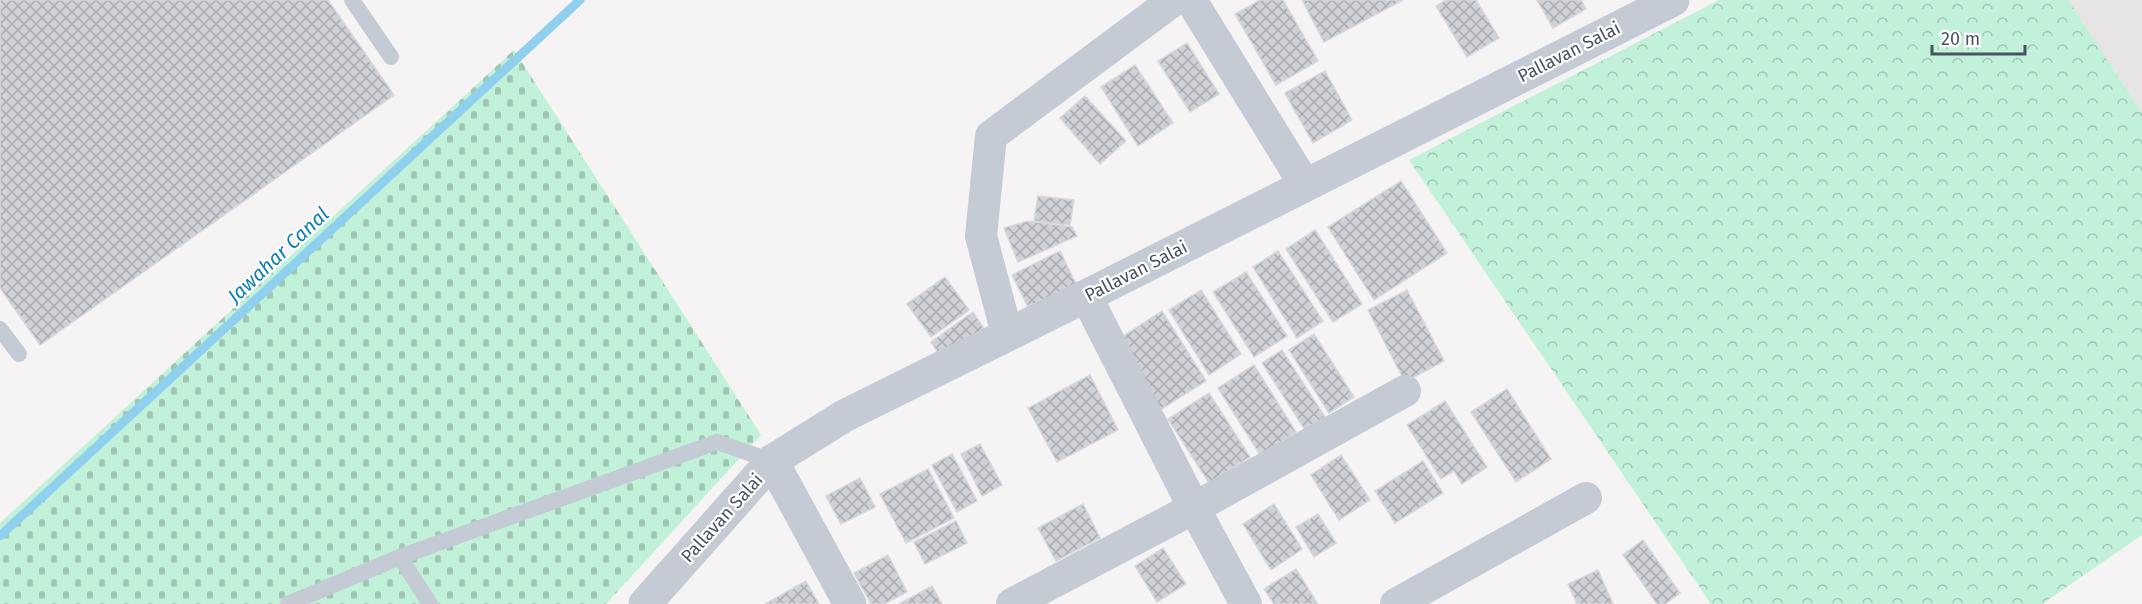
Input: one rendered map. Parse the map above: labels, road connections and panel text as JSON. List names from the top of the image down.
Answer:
{
  "streets": {
    "street": ["Pallavan Salai"]
  },
  "water": ["Jawahar Canal"],
  "scale_bar": "20 m"
}
